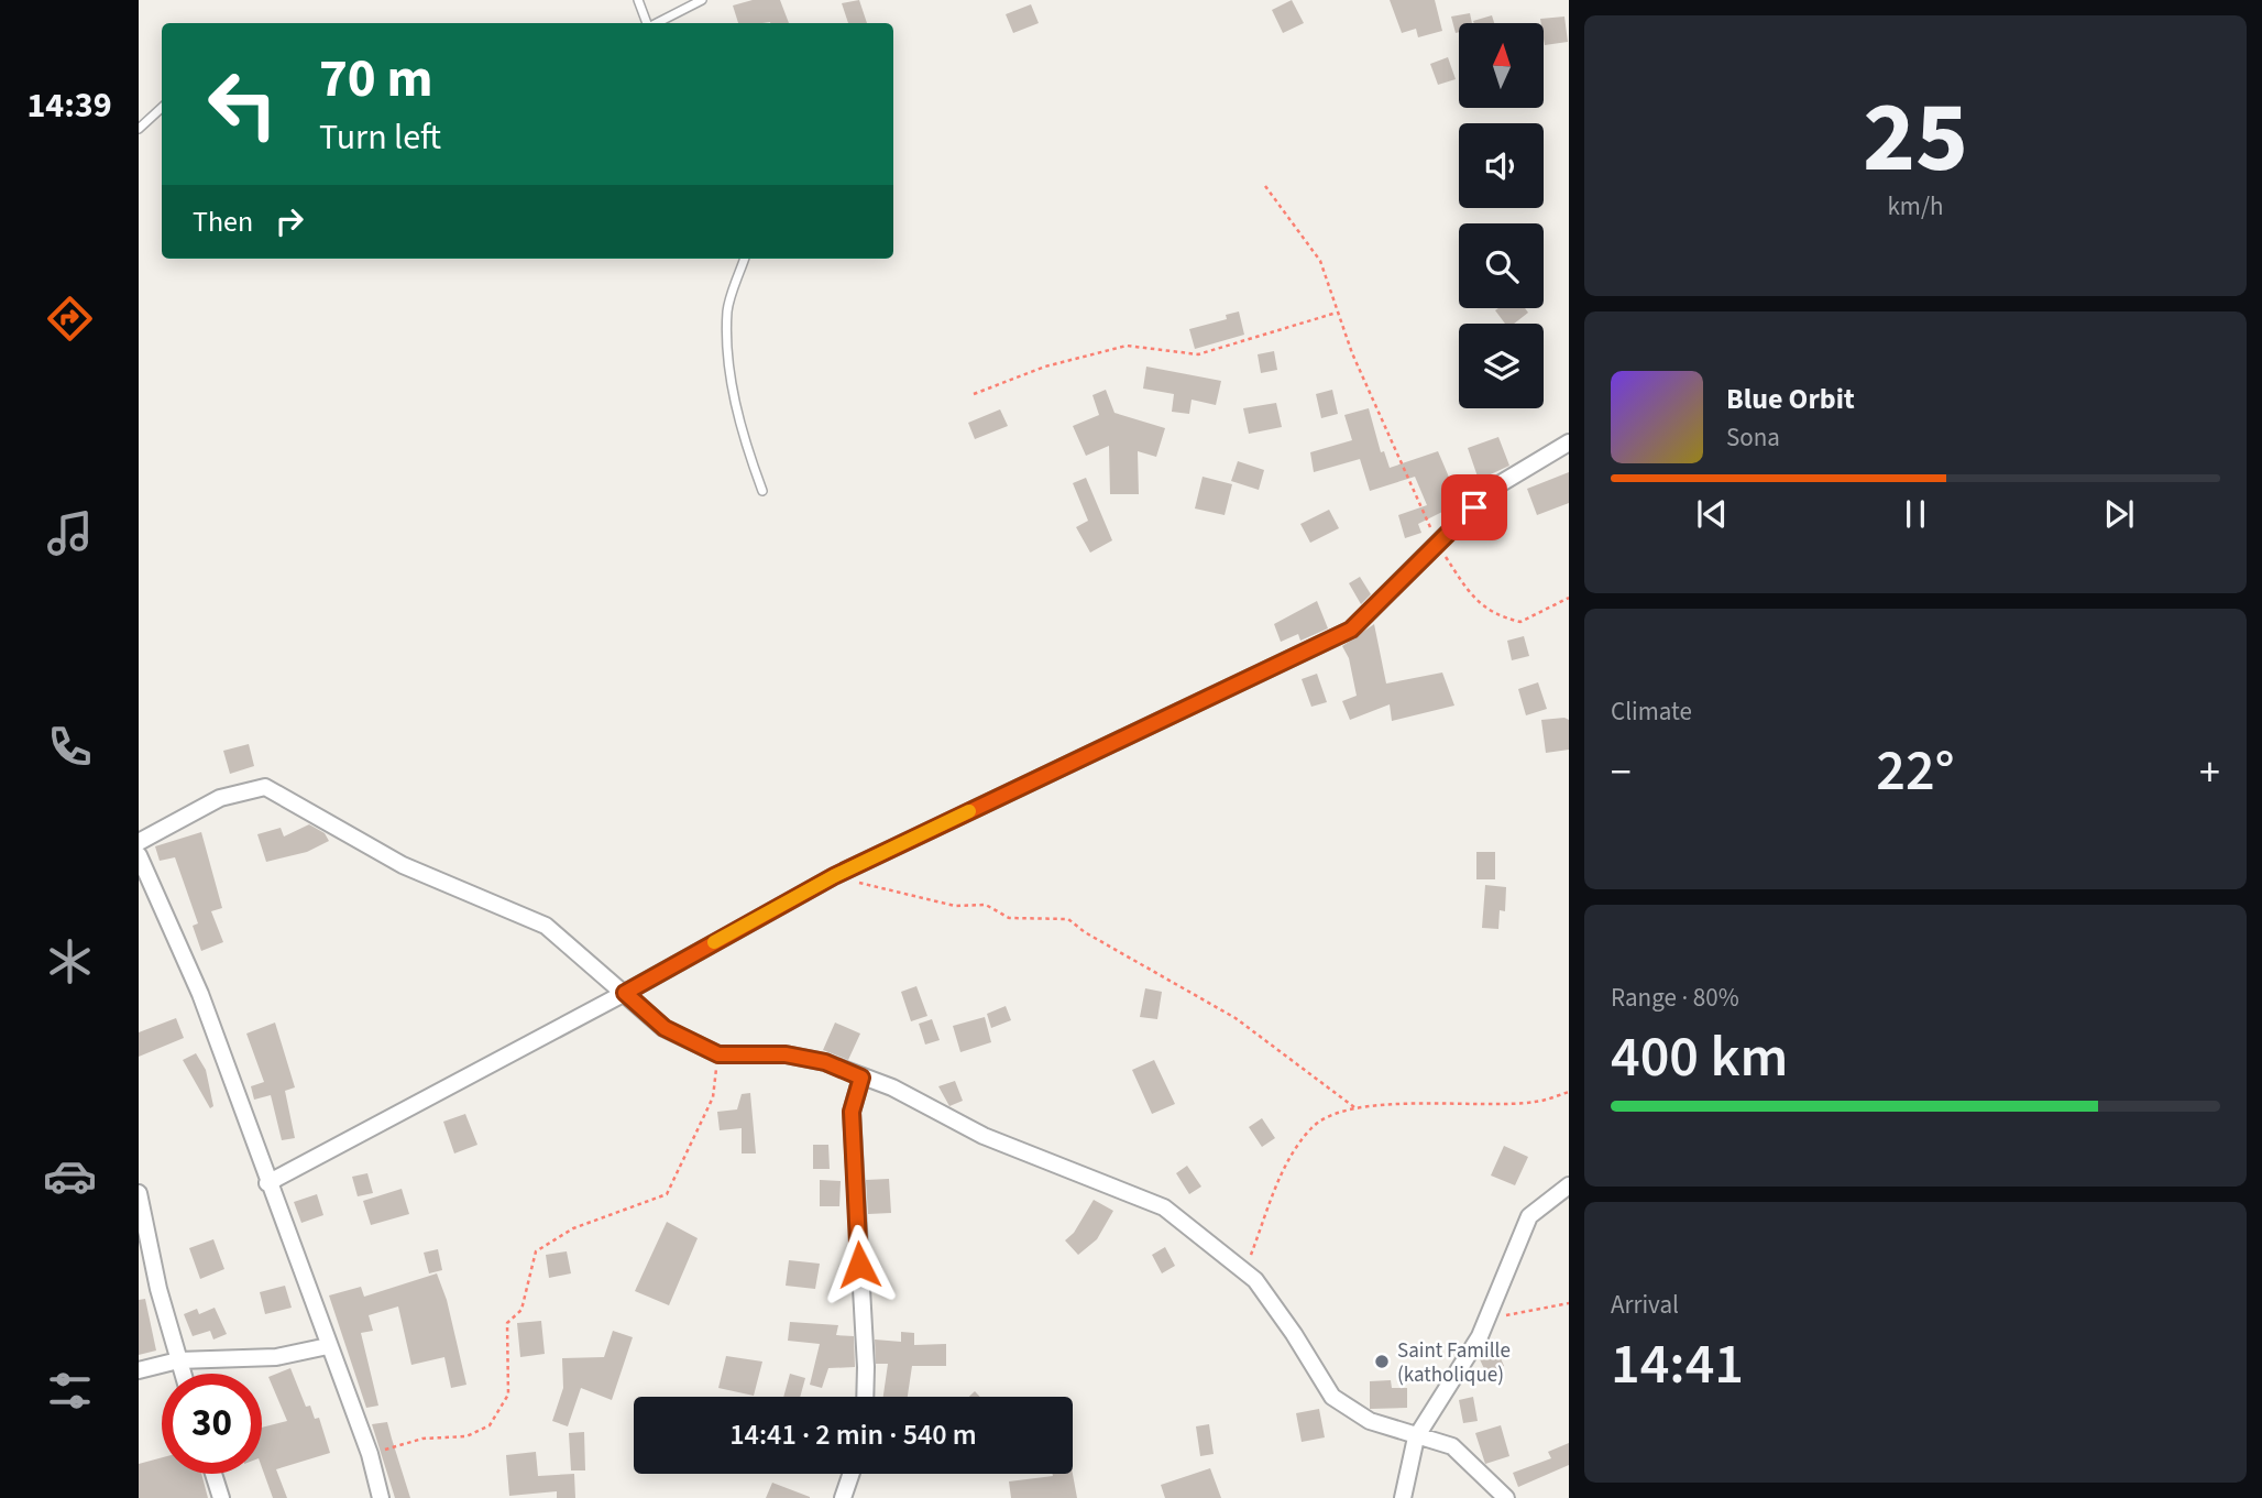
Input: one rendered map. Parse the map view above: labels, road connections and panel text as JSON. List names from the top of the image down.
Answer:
{
  "places": ["Saint Famille (katholique)"],
  "north": "top",
  "page": {
    "tabs": "14:39",
    "tile": [
      ["25", "km/h"],
      "Climate",
      ["Range · 80%", "400 km"],
      ["Arrival", "14:41"]
    ],
    "turn": ["70 m", "Turn left"],
    "then": "Then",
    "song": ["Blue Orbit", "Sona"],
    "heat": ["−", "22°", "+"],
    "limit": "30",
    "trip": "14:41 · 2 min · 540 m"
  }
}
